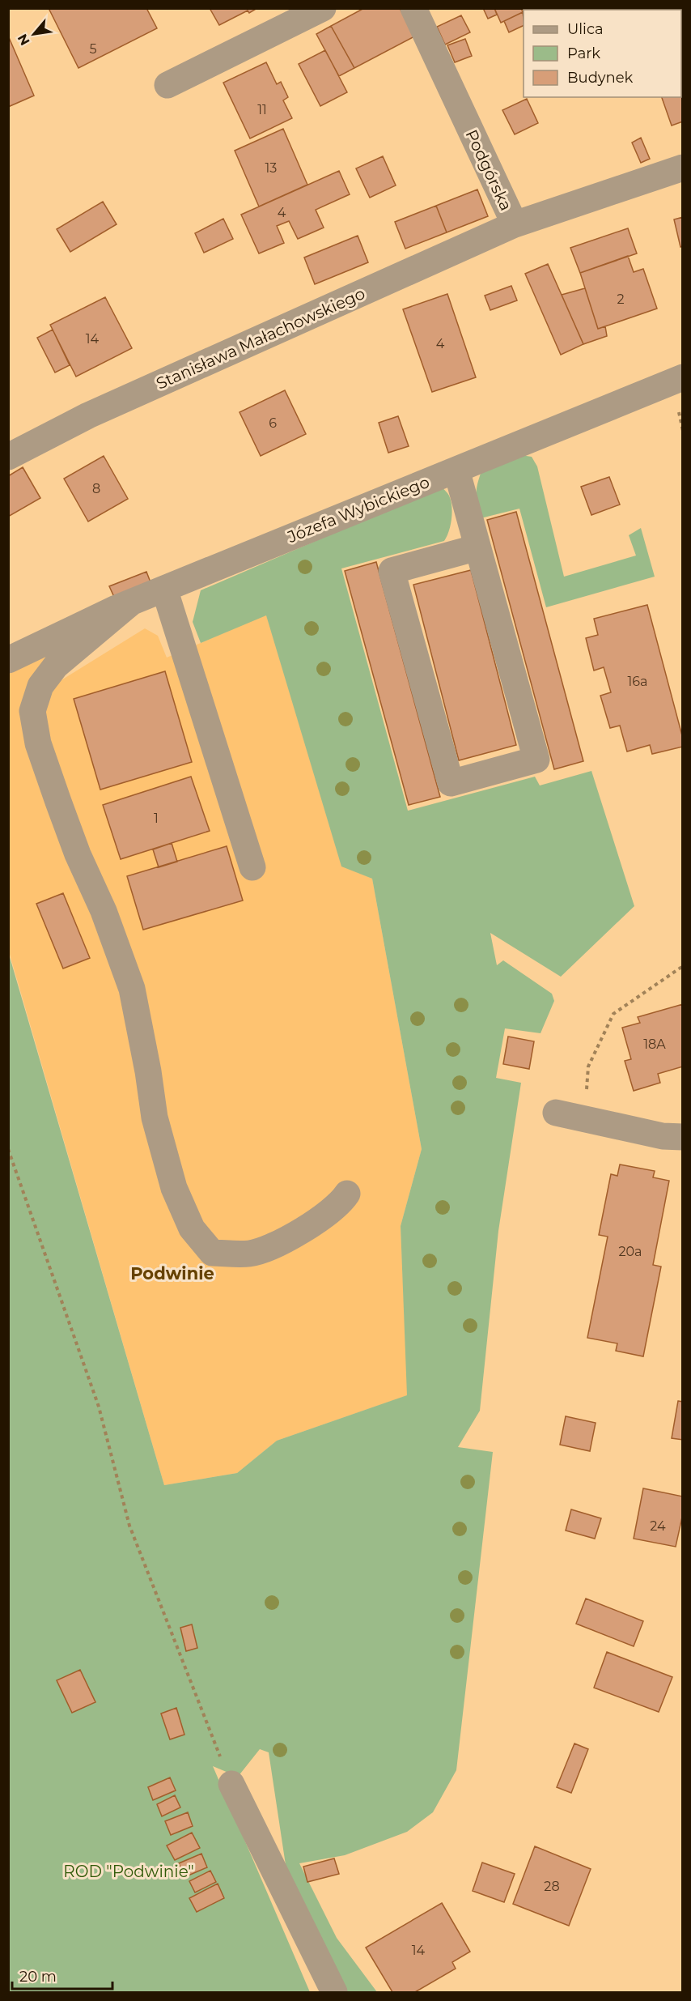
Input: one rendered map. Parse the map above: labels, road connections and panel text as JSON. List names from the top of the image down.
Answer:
{
  "streets": {
    "street": ["Podgórska", "Stanisława Małachowskiego", "Józefa Wybickiego"]
  },
  "crossings": [
    ["Podgórska", "Stanisława Małachowskiego"]
  ],
  "districts": ["Podwinie"],
  "parks": ["ROD \"Podwinie\""],
  "house_numbers": [
    "5",
    "11",
    "13",
    "4",
    "2",
    "14",
    "4",
    "6",
    "8",
    "16a",
    "1",
    "18A",
    "20a",
    "24",
    "28",
    "14"
  ],
  "legend": ["Ulica", "Park", "Budynek"],
  "scale_bar": "20 m",
  "north": "bottom left"
}
